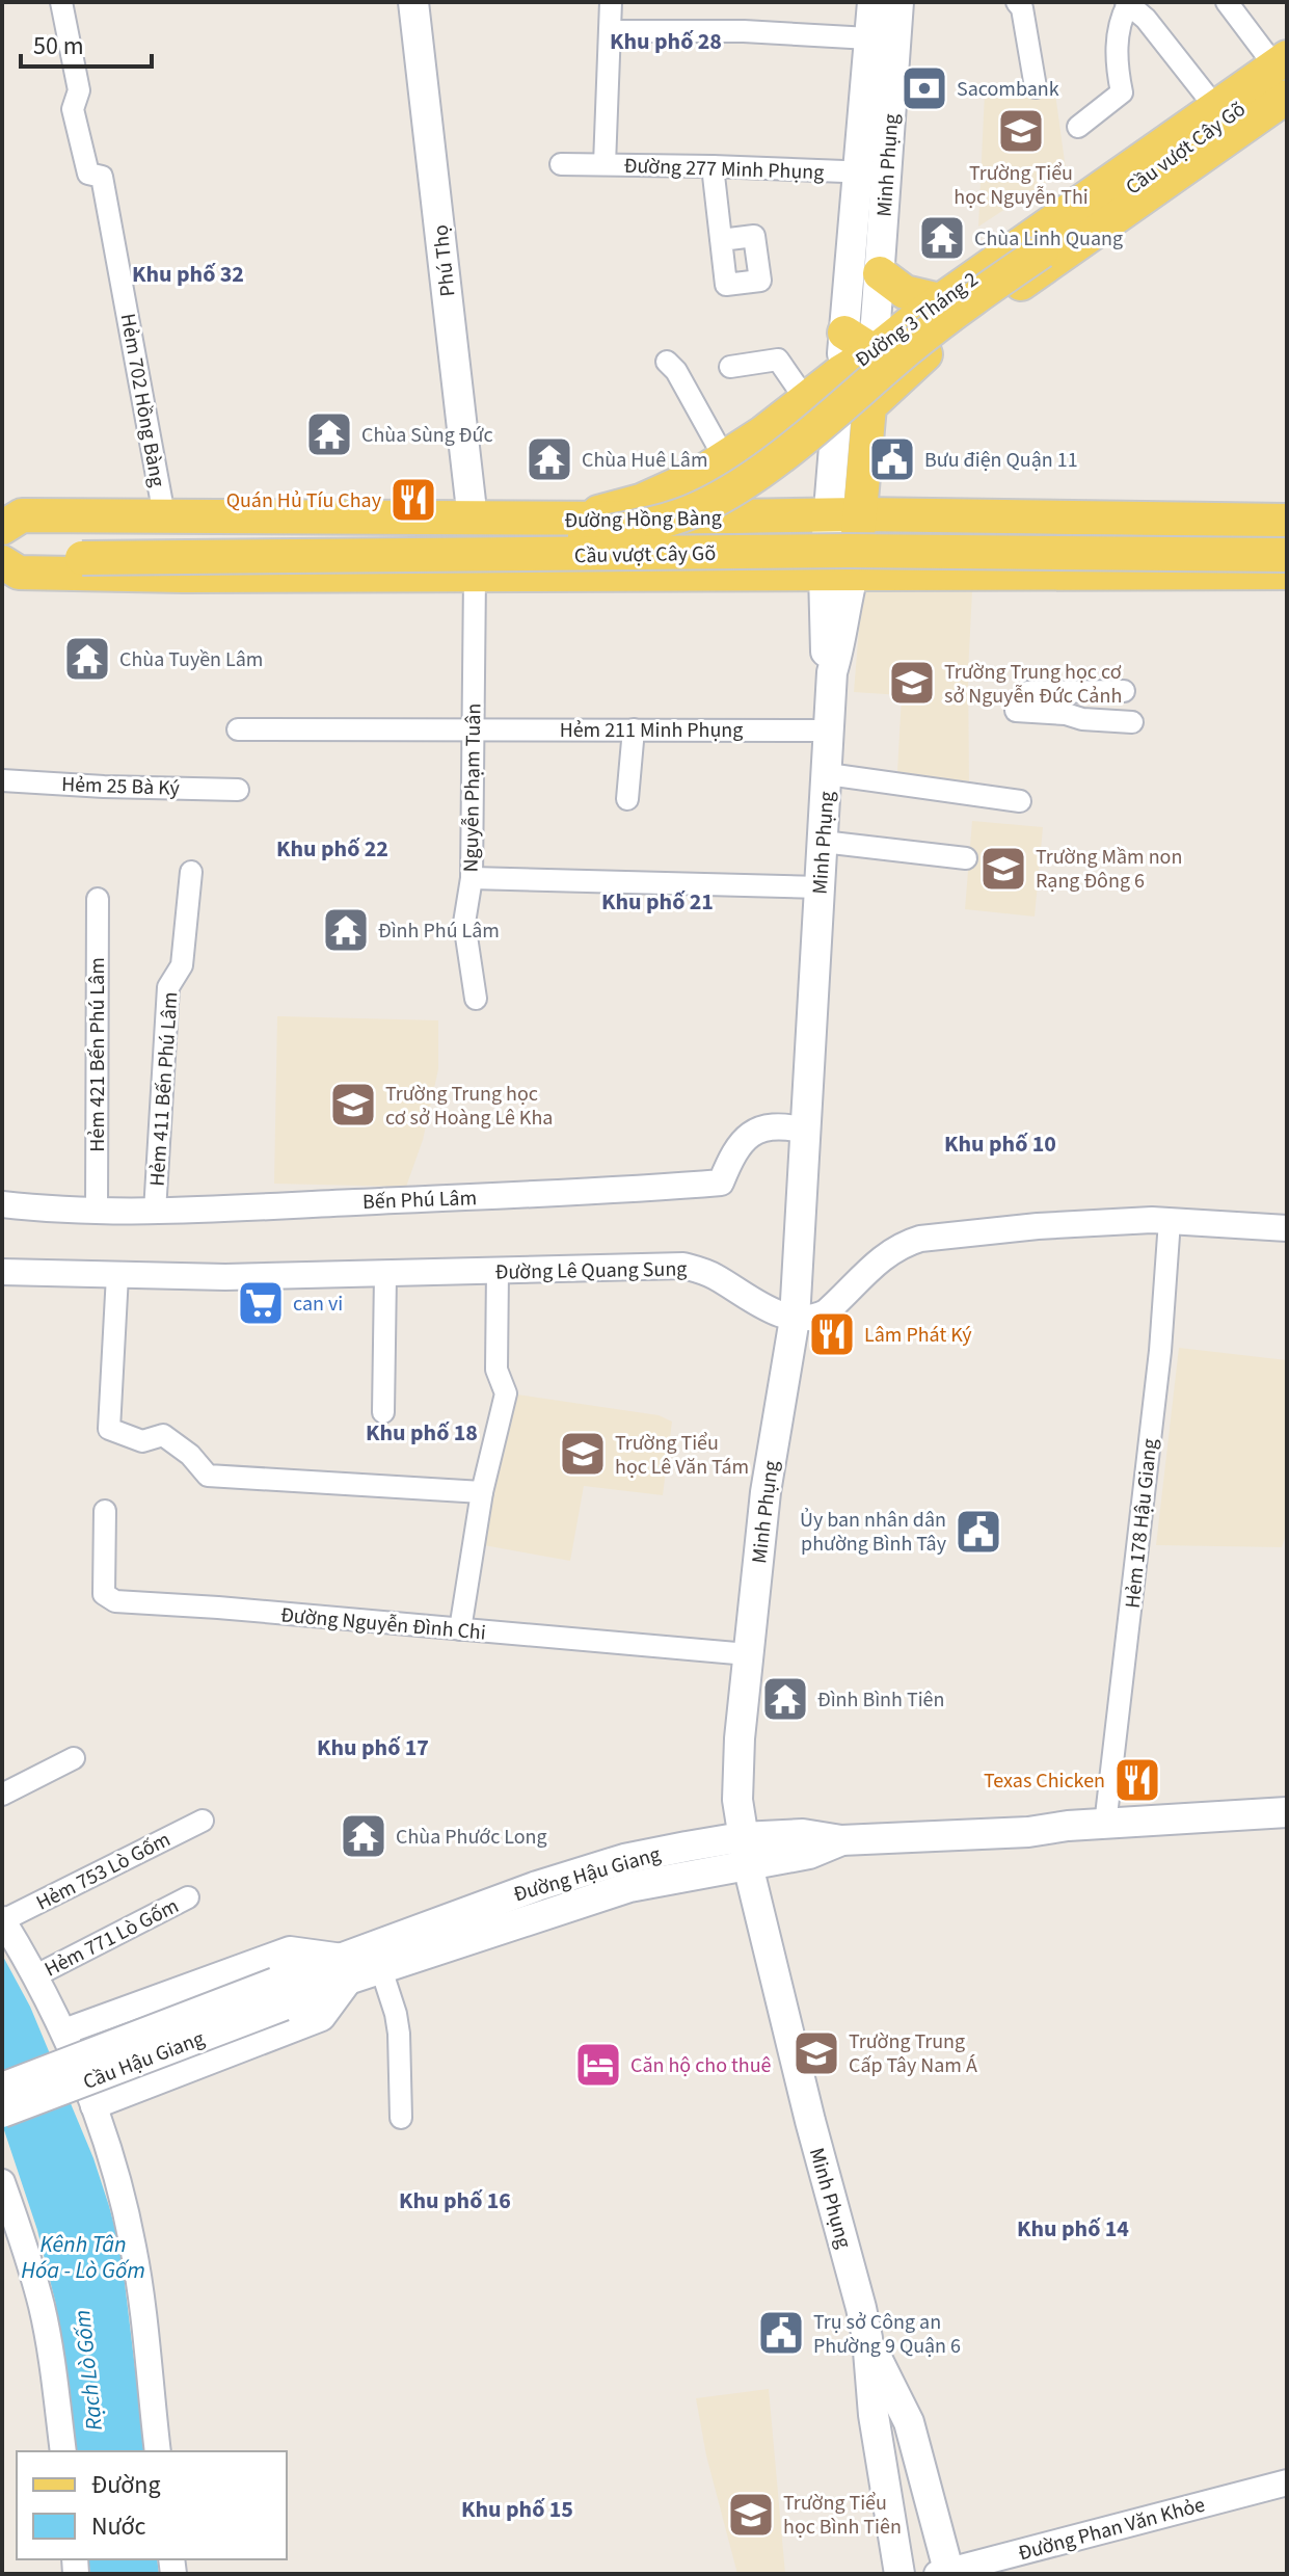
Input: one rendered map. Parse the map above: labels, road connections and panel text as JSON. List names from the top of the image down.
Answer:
{
  "streets": {
    "main road": [
      "Cầu vượt Cây Gõ",
      "Minh Phụng",
      "Phú Thọ",
      "Đường 3 Tháng 2",
      "Đường Hồng Bàng",
      "Đường Hậu Giang",
      "Cầu Hậu Giang"
    ],
    "street": [
      "Đường 277 Minh Phụng",
      "Hẻm 702 Hồng Bàng",
      "Hẻm 211 Minh Phụng",
      "Hẻm 25 Bà Ký",
      "Nguyễn Phạm Tuân",
      "Hẻm 421 Bến Phú Lâm",
      "Hẻm 411 Bến Phú Lâm",
      "Bến Phú Lâm",
      "Đường Lê Quang Sung",
      "Hẻm 178 Hậu Giang",
      "Đường Nguyễn Đình Chi",
      "Hẻm 753 Lò Gốm",
      "Hẻm 771 Lò Gốm",
      "Đường Phan Văn Khỏe"
    ]
  },
  "crossings": [
    ["Cầu vượt Cây Gõ", "Đường 3 Tháng 2"],
    ["Cầu vượt Cây Gõ", "Đường Hồng Bàng"],
    ["Minh Phụng", "Đường 277 Minh Phụng"],
    ["Minh Phụng", "Đường 3 Tháng 2"],
    ["Minh Phụng", "Đường Hồng Bàng"],
    ["Minh Phụng", "Hẻm 211 Minh Phụng"],
    ["Minh Phụng", "Bến Phú Lâm"],
    ["Minh Phụng", "Đường Lê Quang Sung"],
    ["Minh Phụng", "Đường Nguyễn Đình Chi"],
    ["Minh Phụng", "Đường Hậu Giang"],
    ["Minh Phụng", "Đường Phan Văn Khỏe"],
    ["Phú Thọ", "Đường Hồng Bàng"],
    ["Đường 3 Tháng 2", "Đường Hồng Bàng"],
    ["Hẻm 702 Hồng Bàng", "Đường Hồng Bàng"],
    ["Hẻm 211 Minh Phụng", "Nguyễn Phạm Tuân"],
    ["Hẻm 421 Bến Phú Lâm", "Bến Phú Lâm"],
    ["Hẻm 411 Bến Phú Lâm", "Bến Phú Lâm"],
    ["Hẻm 178 Hậu Giang", "Đường Hậu Giang"],
    ["Đường Hậu Giang", "Cầu Hậu Giang"]
  ],
  "districts": [
    "Khu phố 28",
    "Khu phố 32",
    "Khu phố 22",
    "Khu phố 21",
    "Khu phố 10",
    "Khu phố 18",
    "Khu phố 17",
    "Khu phố 16",
    "Khu phố 14",
    "Khu phố 15"
  ],
  "water": ["Kênh Tân Hóa - Lò Gốm", "Rạch Lò Gốm"],
  "places": {
    "bank": ["Sacombank"],
    "school or university": [
      "Trường Tiểu học Nguyễn Thi",
      "Trường Trung học cơ sở Nguyễn Đức Cảnh",
      "Trường Mầm non Rạng Đông 6",
      "Trường Trung học cơ sở Hoàng Lê Kha",
      "Trường Tiểu học Lê Văn Tám",
      "Trường Trung Cấp Tây Nam Á",
      "Trường Tiểu học Bình Tiên"
    ],
    "temple": [
      "Chùa Linh Quang",
      "Chùa Sùng Đức",
      "Chùa Huê Lâm",
      "Chùa Tuyền Lâm",
      "Đình Phú Lâm",
      "Đình Bình Tiên",
      "Chùa Phước Long"
    ],
    "public building": ["Bưu điện Quận 11", "Ủy ban nhân dân phường Bình Tây", "Trụ sở Công an Phường 9 Quận 6"],
    "restaurant": ["Quán Hủ Tíu Chay", "Lâm Phát Ký", "Texas Chicken"],
    "supermarket": ["can vi"],
    "hotel": ["Căn hộ cho thuê"]
  },
  "legend": ["Đường", "Nước"],
  "scale_bar": "50 m"
}
